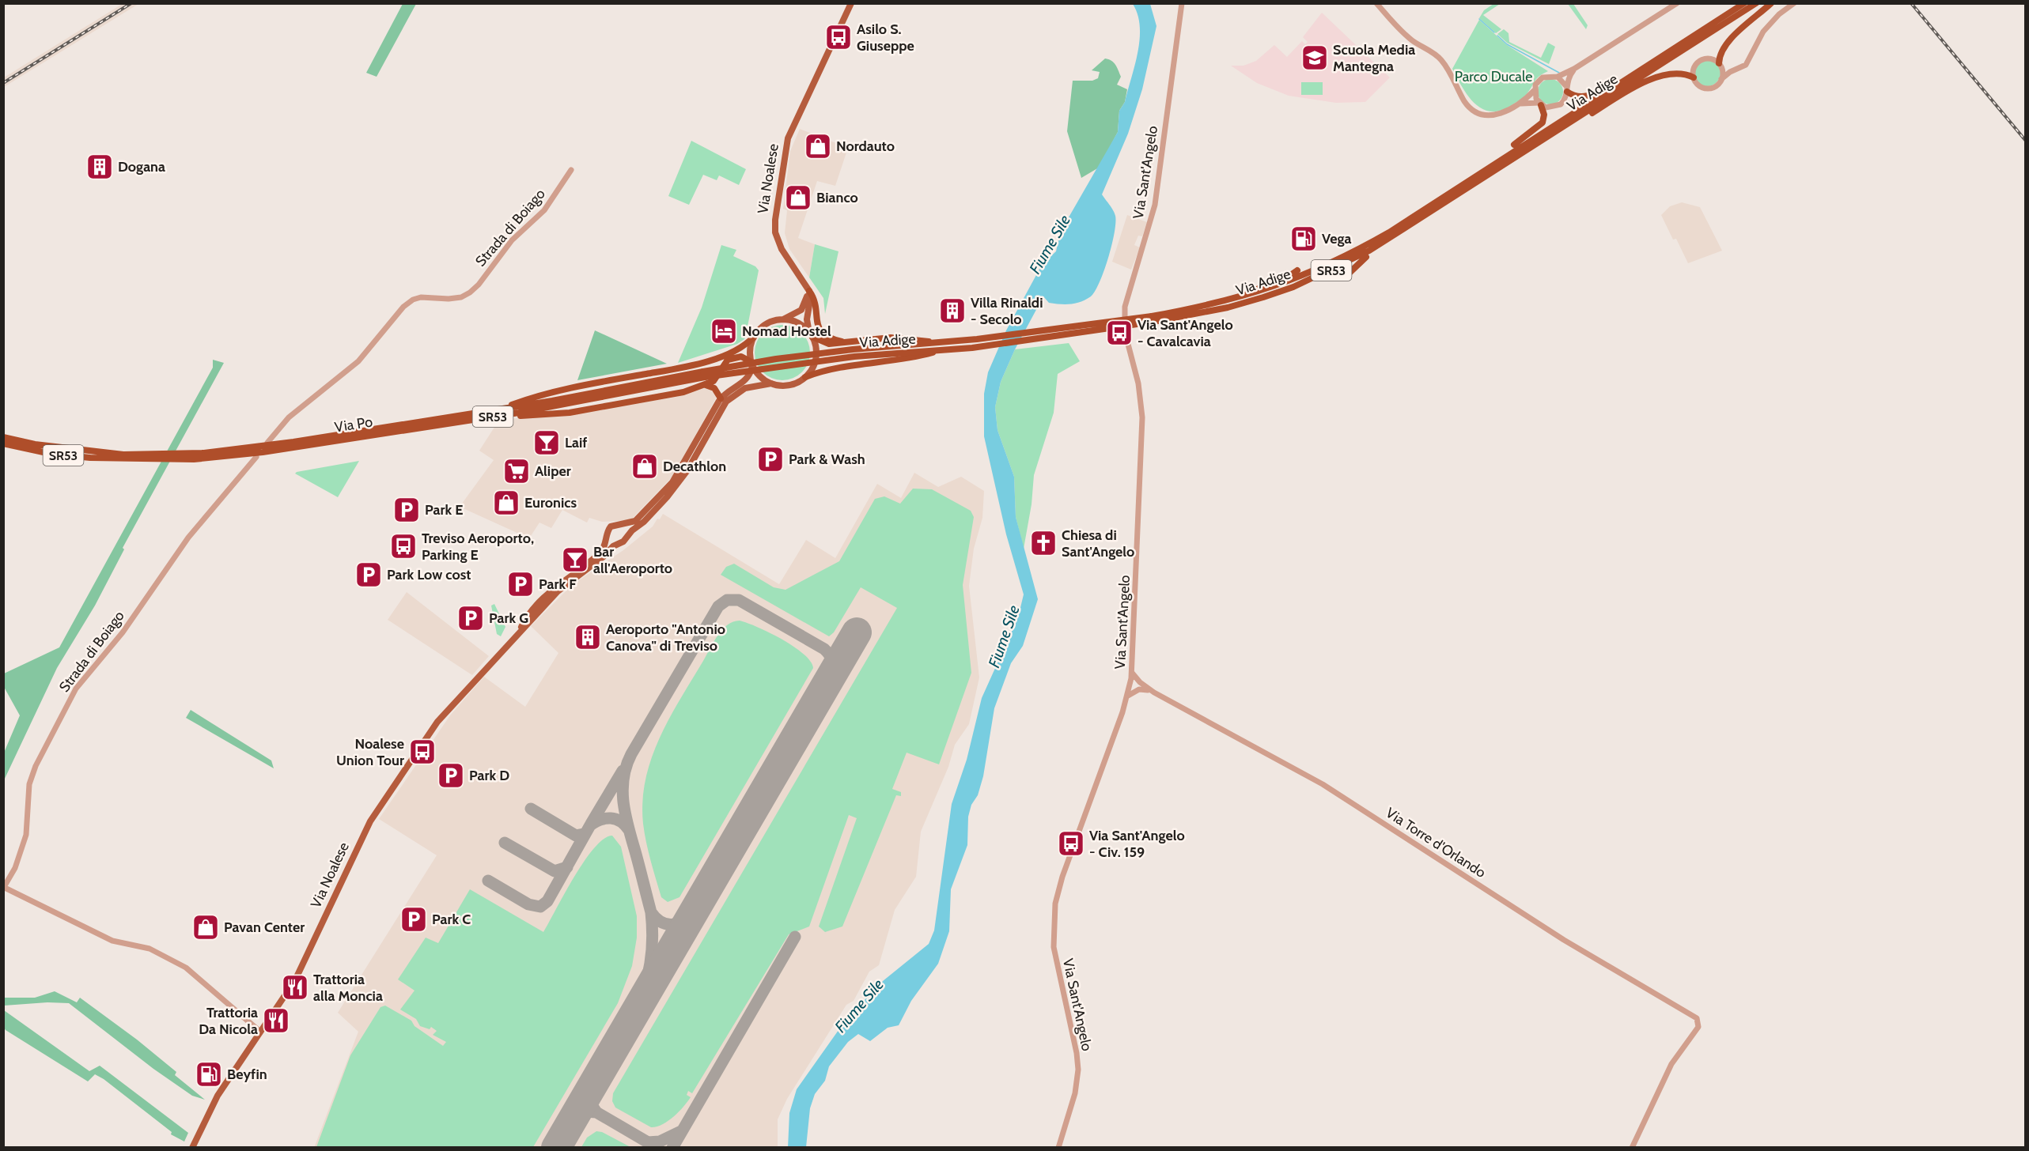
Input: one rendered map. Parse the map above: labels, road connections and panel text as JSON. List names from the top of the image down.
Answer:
{
  "streets": {
    "highway": ["Via Adige", "SR53", "Via Po"],
    "main road": ["Via Noalese"],
    "street": ["Via Sant'Angelo", "Strada di Boiago", "Via Torre d'Orlando"]
  },
  "crossings": [
    ["Via Adige", "Via Po"],
    ["Via Sant'Angelo", "Via Torre d'Orlando"]
  ],
  "water": ["Fiume Sile"],
  "parks": ["Parco Ducale"],
  "places": {
    "bus stop": [
      "Asilo S. Giuseppe",
      "Via Sant'Angelo - Cavalcavia",
      "Treviso Aeroporto, Parking E",
      "Noalese Union Tour",
      "Via Sant'Angelo - Civ. 159"
    ],
    "school or university": ["Scuola Media Mantegna"],
    "shop": [
      "Nordauto",
      "Bianco",
      "Decathlon",
      "Euronics",
      "Pavan Center"
    ],
    "building": ["Dogana", "Villa Rinaldi - Secolo", "Aeroporto \"Antonio Canova\" di Treviso"],
    "fuel station": ["Vega", "Beyfin"],
    "hotel": ["Nomad Hostel"],
    "bar": ["Laif", "Bar all'Aeroporto"],
    "parking": [
      "Park & Wash",
      "Park E",
      "Park Low cost",
      "Park F",
      "Park G",
      "Park D",
      "Park C"
    ],
    "supermarket": ["Aliper"],
    "church": ["Chiesa di Sant'Angelo"],
    "restaurant": ["Trattoria alla Moncia", "Trattoria Da Nicola"]
  }
}
